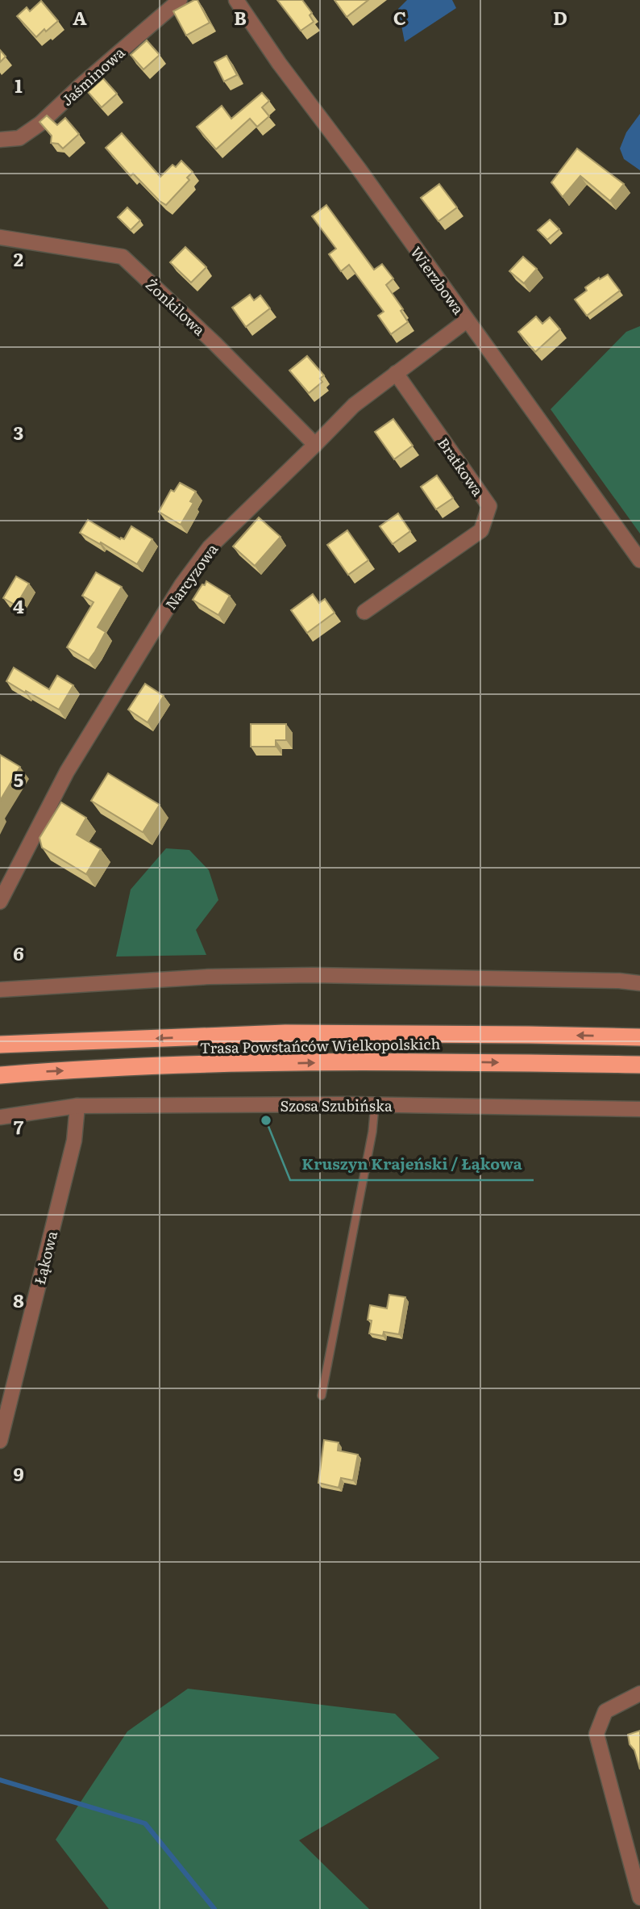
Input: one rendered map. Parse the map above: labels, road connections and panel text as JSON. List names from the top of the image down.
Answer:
{
  "streets": {
    "highway": ["Trasa Powstańców Wielkopolskich"],
    "street": [
      "Jaśminowa",
      "Wierzbowa",
      "Żonkilowa",
      "Bratkowa",
      "Narcyzowa",
      "Szosa Szubińska",
      "Łąkowa"
    ]
  },
  "crossings": [
    ["Wierzbowa", "Narcyzowa"],
    ["Żonkilowa", "Narcyzowa"],
    ["Bratkowa", "Narcyzowa"],
    ["Szosa Szubińska", "Łąkowa"]
  ],
  "places": ["Kruszyn Krajeński / Łąkowa"],
  "grid": {
    "columns": [
      "A",
      "B",
      "C",
      "D"
    ],
    "rows": [
      "1",
      "2",
      "3",
      "4",
      "5",
      "6",
      "7",
      "8",
      "9"
    ]
  }
}
